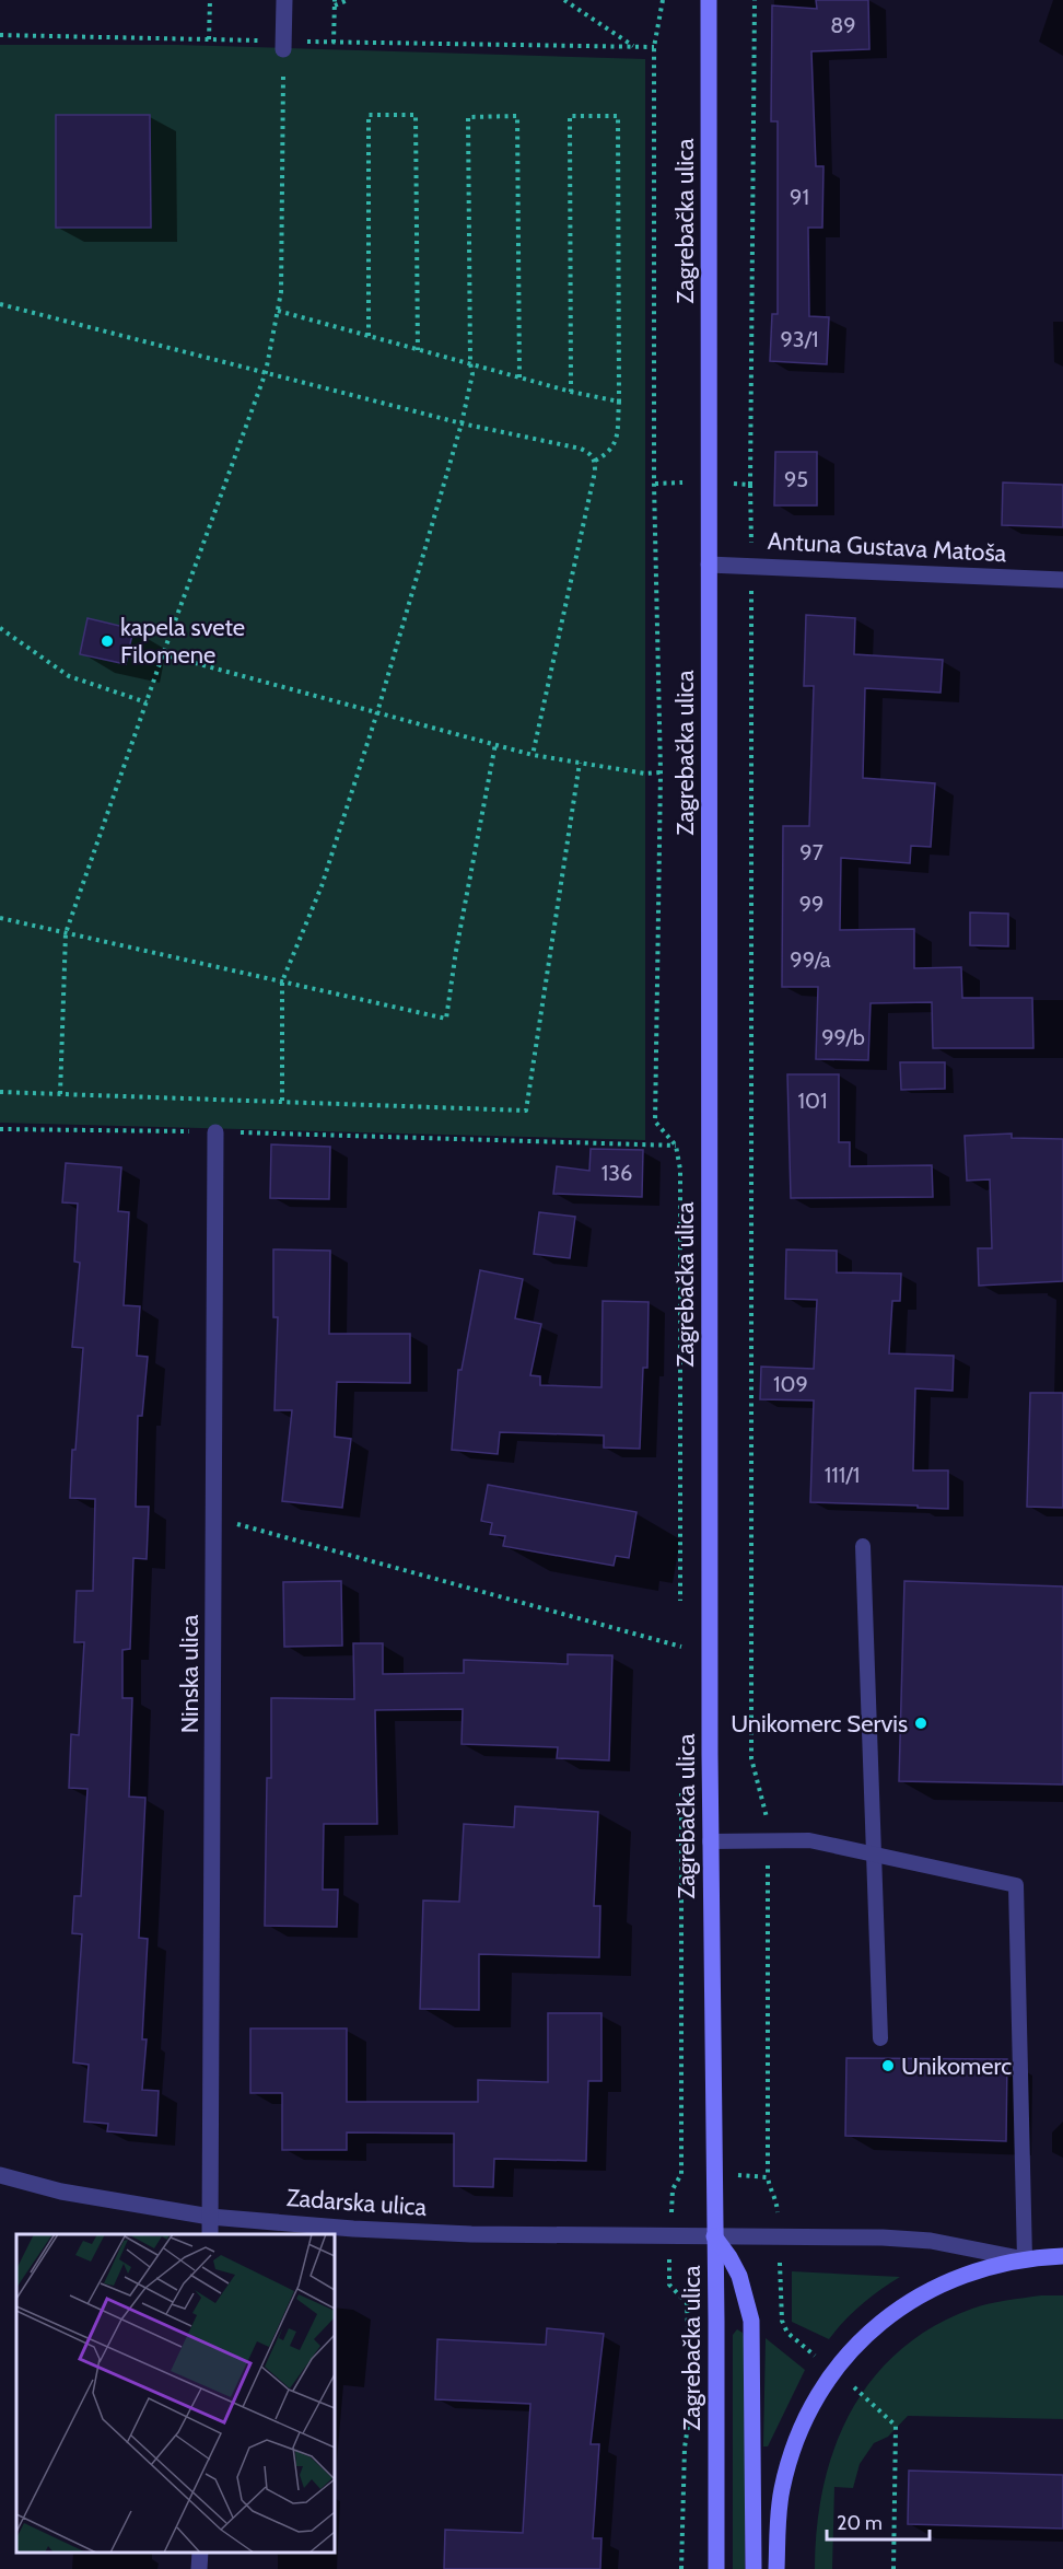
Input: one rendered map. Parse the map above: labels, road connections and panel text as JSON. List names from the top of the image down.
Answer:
{
  "streets": {
    "main road": ["Zagrebačka ulica"],
    "street": ["Antuna Gustava Matoša", "Ninska ulica", "Zadarska ulica"]
  },
  "crossings": [
    ["Zagrebačka ulica", "Antuna Gustava Matoša"],
    ["Zagrebačka ulica", "Zadarska ulica"],
    ["Ninska ulica", "Zadarska ulica"]
  ],
  "places": ["kapela svete Filomene", "Unikomerc Servis", "Unikomerc"],
  "house_numbers": [
    "89",
    "91",
    "93/1",
    "95",
    "97",
    "99",
    "99/a",
    "99/b",
    "101",
    "136",
    "109",
    "111/1"
  ],
  "scale_bar": "20 m"
}
